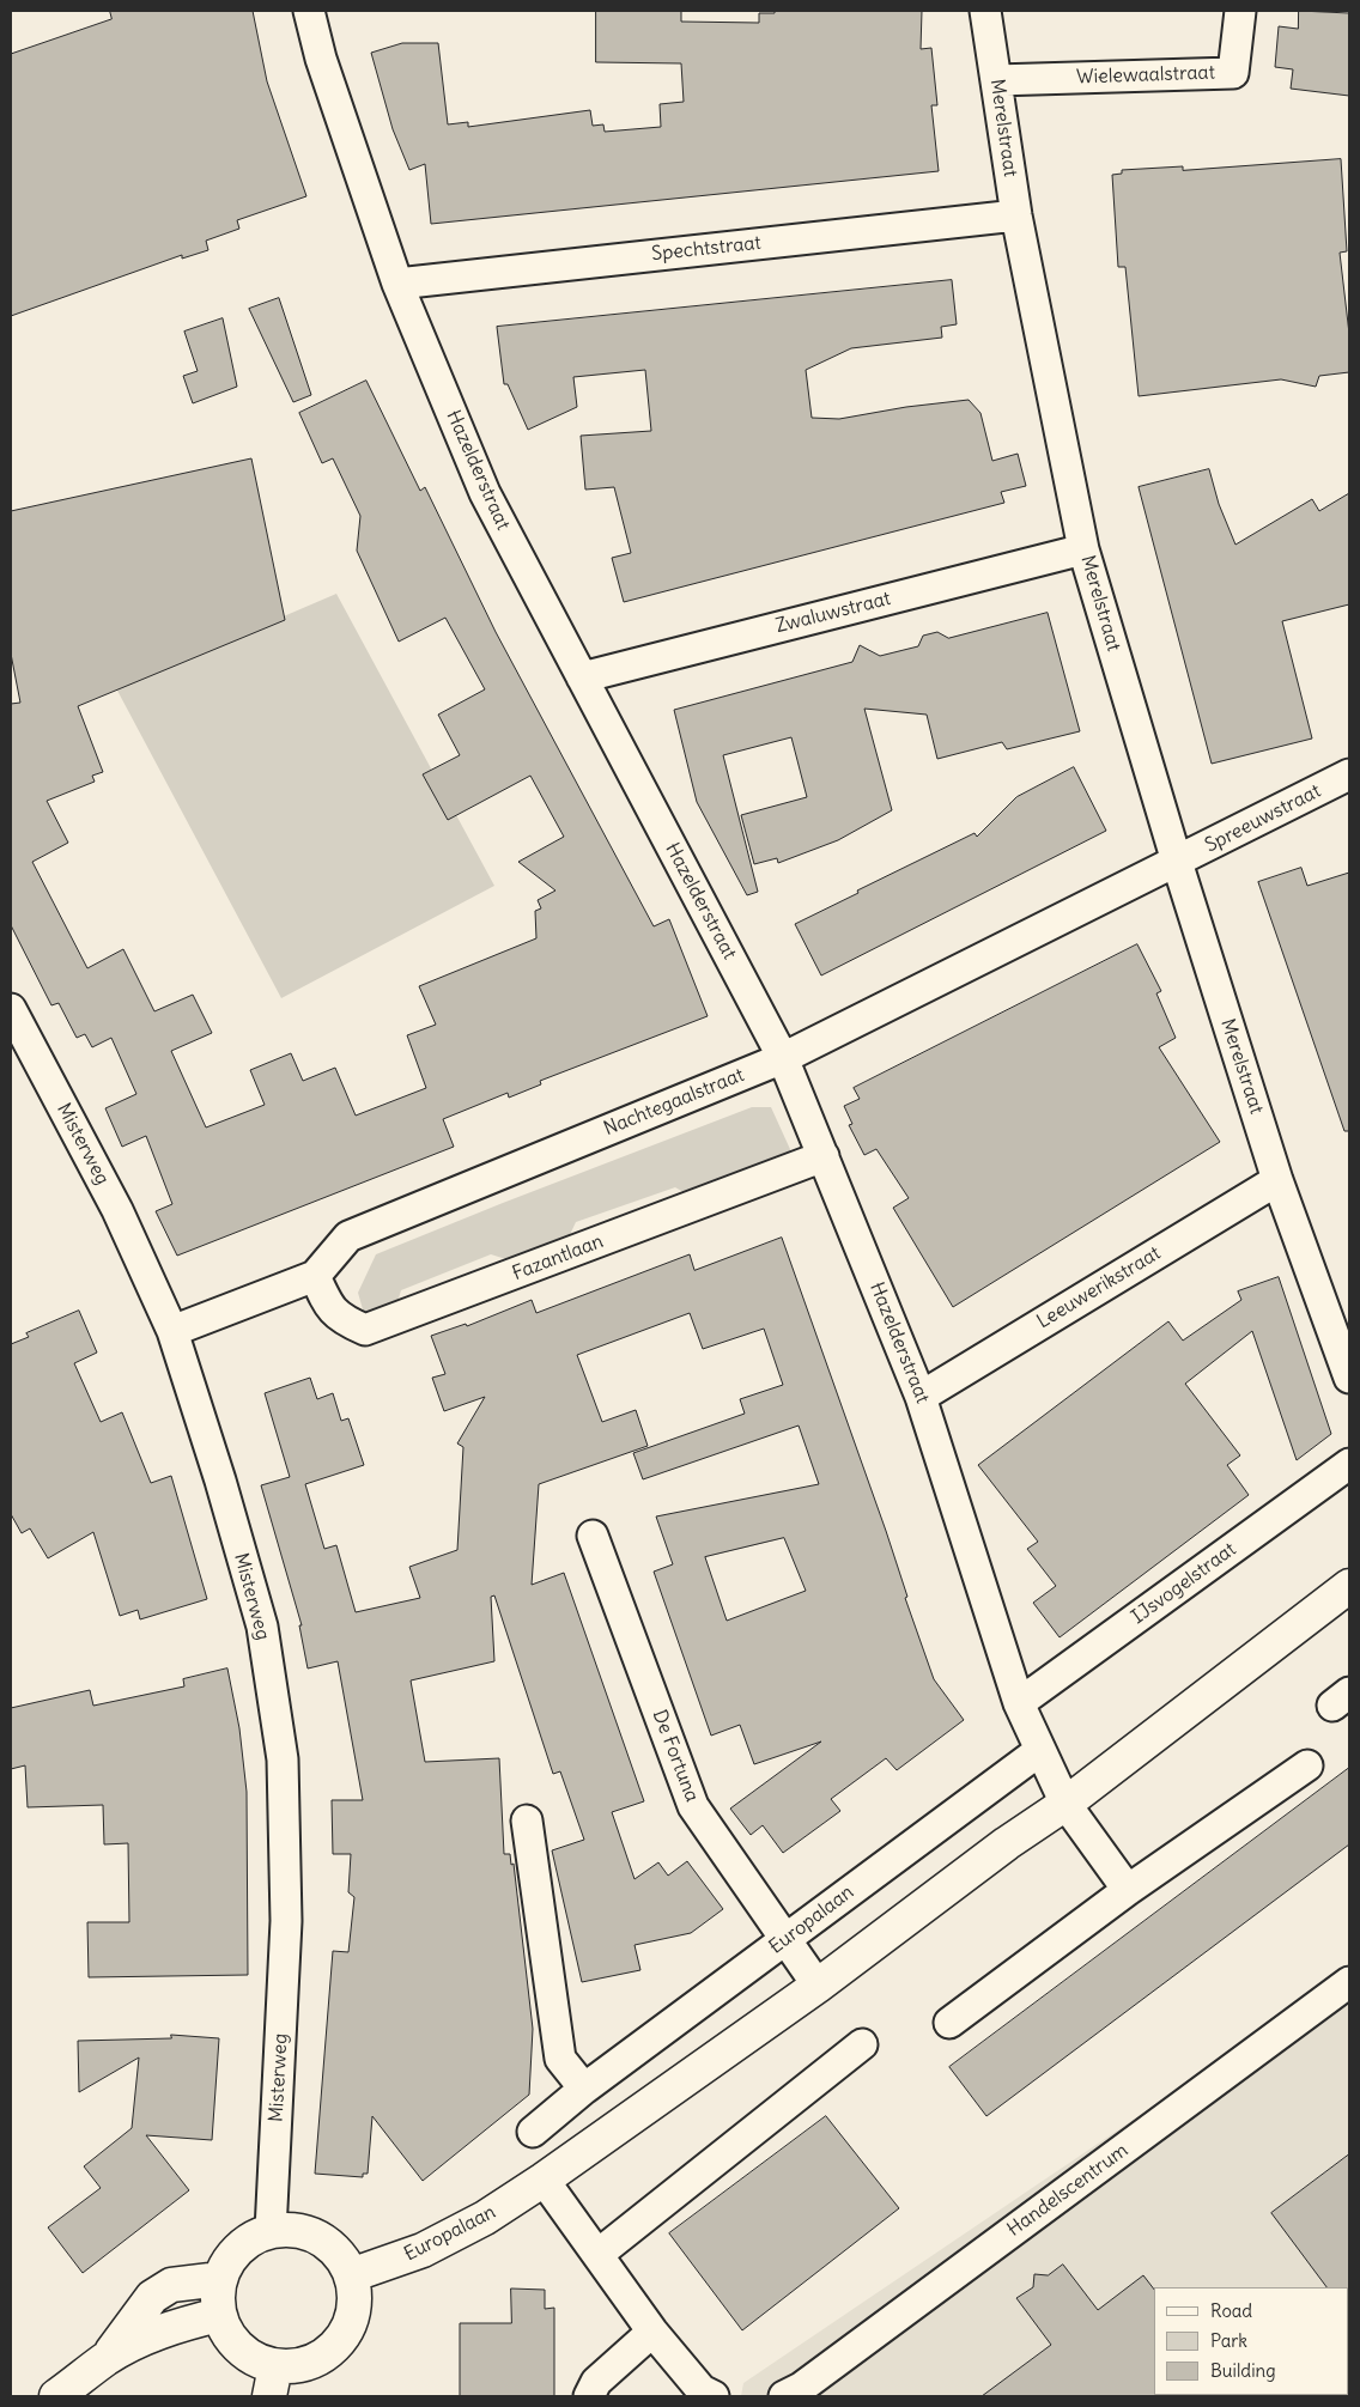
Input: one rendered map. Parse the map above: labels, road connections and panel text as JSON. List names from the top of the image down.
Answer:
{
  "streets": {
    "street": [
      "Wielewaalstraat",
      "Merelstraat",
      "Spechtstraat",
      "Hazelderstraat",
      "Zwaluwstraat",
      "Spreeuwstraat",
      "Nachtegaalstraat",
      "Misterweg",
      "Fazantlaan",
      "Leeuwerikstraat",
      "IJsvogelstraat",
      "De Fortuna",
      "Europalaan",
      "Handelscentrum"
    ]
  },
  "crossings": [
    ["Wielewaalstraat", "Merelstraat"],
    ["Merelstraat", "Spechtstraat"],
    ["Merelstraat", "Zwaluwstraat"],
    ["Merelstraat", "Spreeuwstraat"],
    ["Merelstraat", "Nachtegaalstraat"],
    ["Merelstraat", "Leeuwerikstraat"],
    ["Spechtstraat", "Hazelderstraat"],
    ["Hazelderstraat", "Zwaluwstraat"],
    ["Hazelderstraat", "Nachtegaalstraat"],
    ["Hazelderstraat", "Fazantlaan"],
    ["Hazelderstraat", "Leeuwerikstraat"],
    ["Hazelderstraat", "IJsvogelstraat"],
    ["Hazelderstraat", "Europalaan"],
    ["Spreeuwstraat", "Nachtegaalstraat"],
    ["Nachtegaalstraat", "Misterweg"],
    ["Nachtegaalstraat", "Fazantlaan"],
    ["Misterweg", "Europalaan"],
    ["De Fortuna", "Europalaan"]
  ],
  "legend": ["Road", "Park", "Building"]
}
